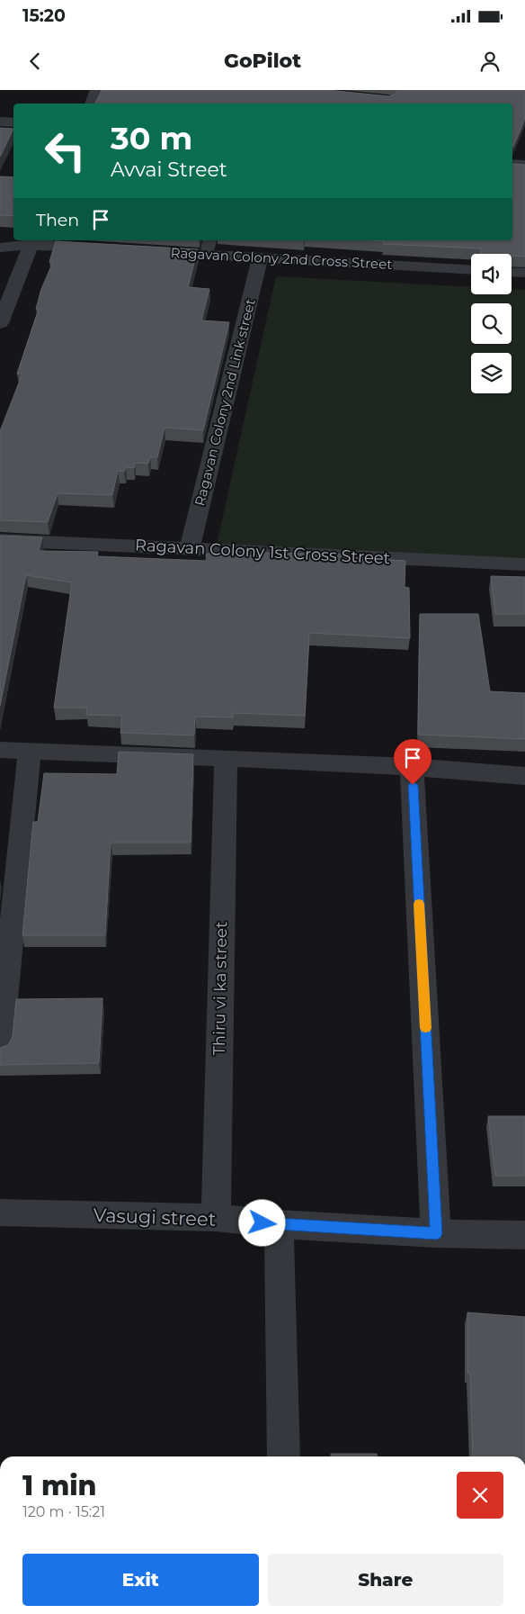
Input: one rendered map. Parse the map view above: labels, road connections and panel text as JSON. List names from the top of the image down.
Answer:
{
  "streets": {
    "street": [
      "Ragavan Colony 2nd Cross Street",
      "Ragavan Colony 2nd Link street",
      "Ragavan Colony 1st Cross Street",
      "Thiru vi ka street",
      "Vasugi street"
    ]
  },
  "crossings": [
    ["Ragavan Colony 2nd Cross Street", "Ragavan Colony 2nd Link street"],
    ["Ragavan Colony 2nd Link street", "Ragavan Colony 1st Cross Street"],
    ["Thiru vi ka street", "Vasugi street"]
  ],
  "page": {
    "status": "15:20",
    "header": "GoPilot",
    "turn": ["30 m", "Avvai Street"],
    "then": "Then",
    "heading": ["1 min", "120 m · 15:21"],
    "buttons": ["Exit", "Share"]
  }
}
